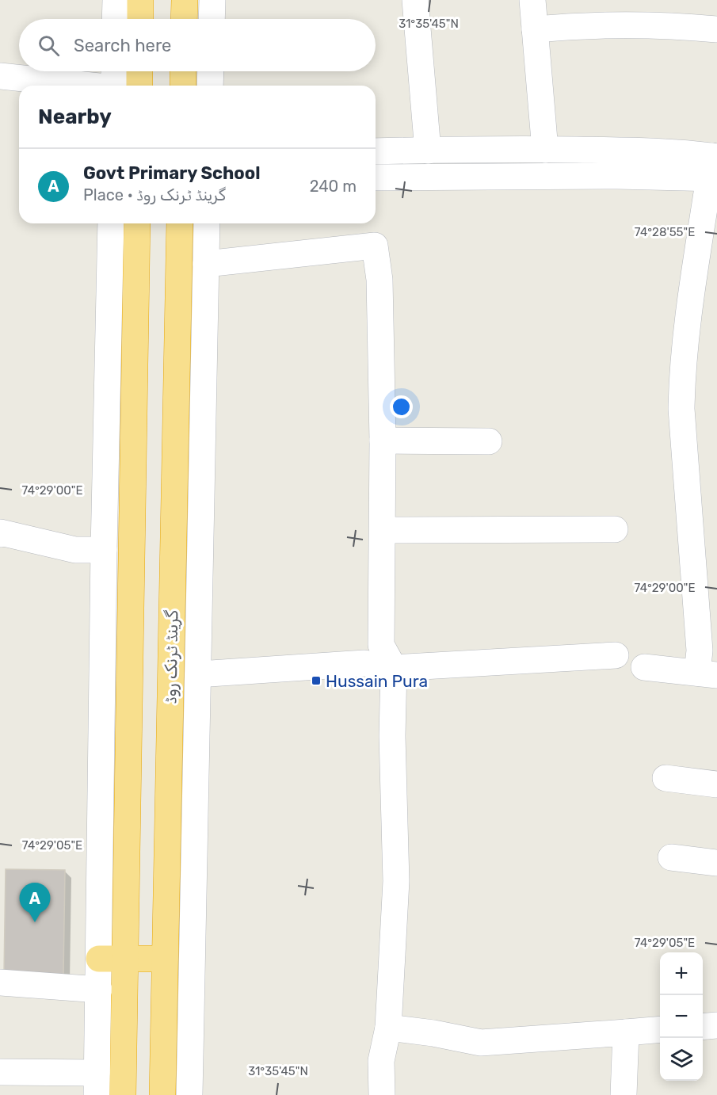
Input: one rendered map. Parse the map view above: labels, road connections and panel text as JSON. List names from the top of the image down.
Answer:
{
  "streets": {
    "highway": ["گرینڈ ٹرنک روڈ"]
  },
  "places": {
    "transit": ["Hussain Pura"]
  },
  "page": {
    "search": "Search here",
    "heading": "Nearby",
    "list": [
      {
        "mark": "A",
        "name": "Govt Primary School",
        "note": "Place · گرینڈ ٹرنک روڈ",
        "value": "240 m"
      }
    ],
    "pins": "A",
    "map_buttons": ["+", "−"]
  },
  "coordinates": [
    "31°35'45\"N",
    "74°28'55\"E",
    "74°29'00\"E",
    "74°29'05\"E"
  ]
}
